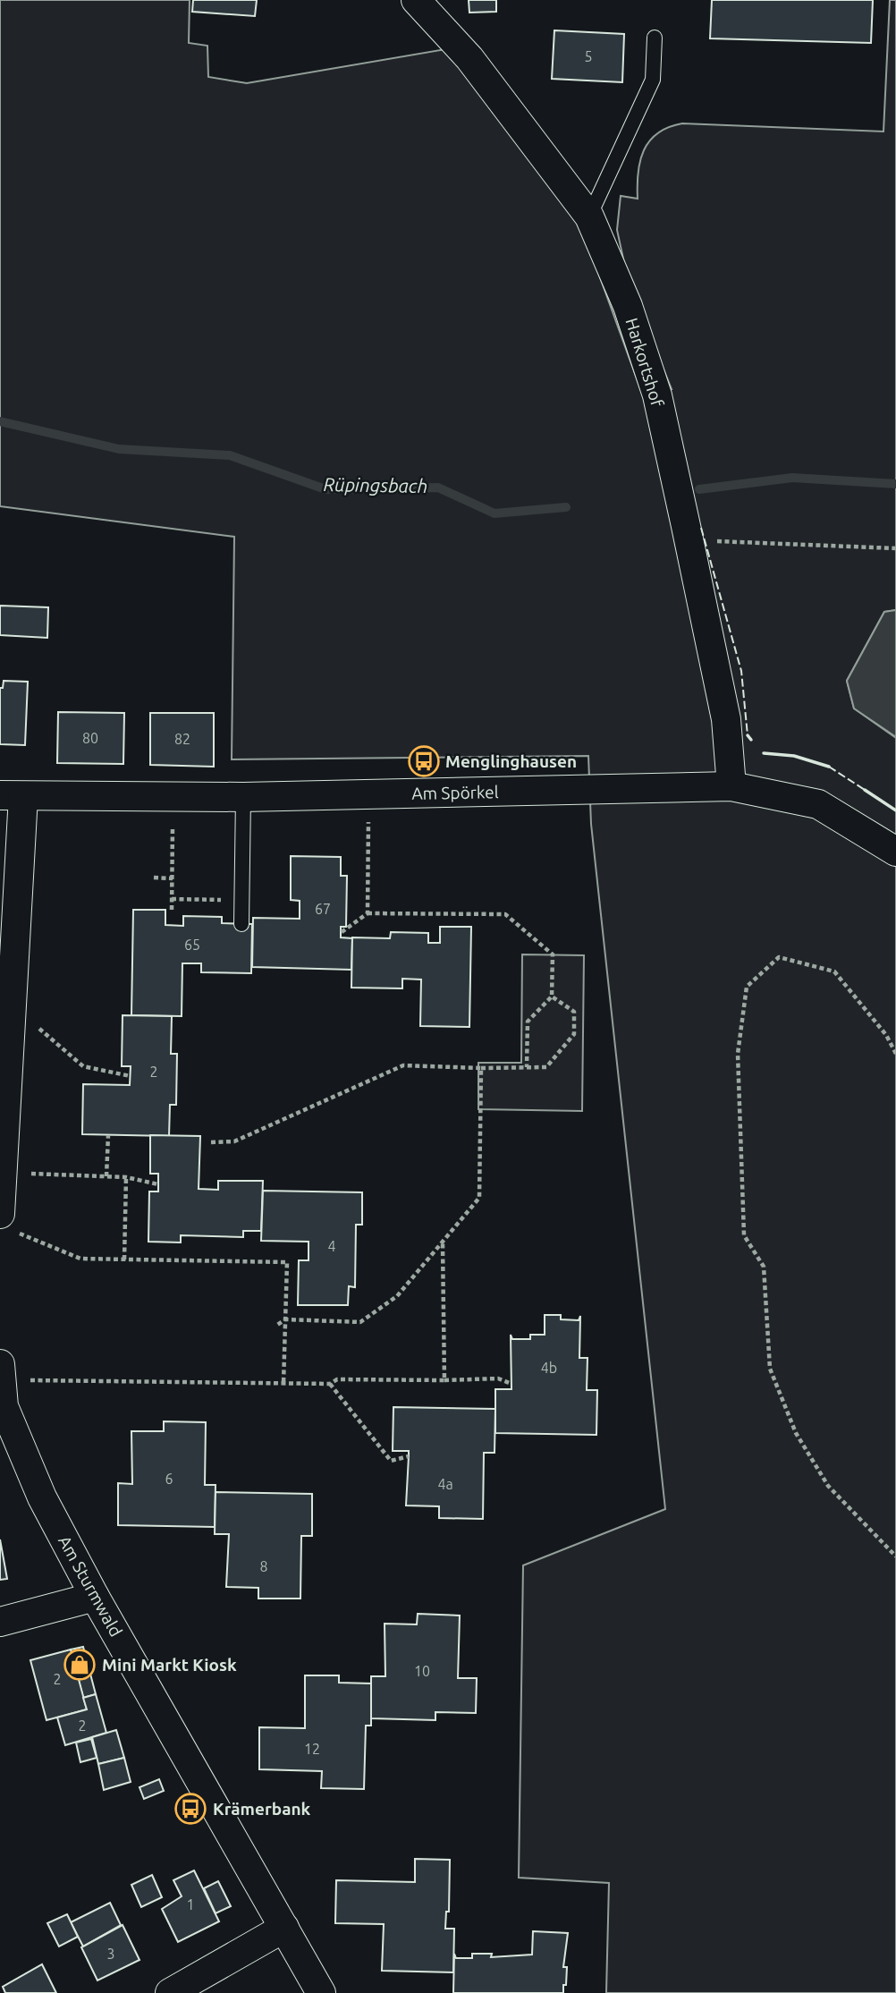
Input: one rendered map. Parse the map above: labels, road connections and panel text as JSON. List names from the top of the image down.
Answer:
{
  "streets": {
    "street": ["Harkortshof", "Am Spörkel", "Am Sturmwald"]
  },
  "crossings": [
    ["Harkortshof", "Am Spörkel"]
  ],
  "water": ["Rüpingsbach"],
  "places": {
    "bus stop": ["Menglinghausen", "Krämerbank"],
    "shop": ["Mini Markt Kiosk"]
  },
  "house_numbers": [
    "5",
    "80",
    "82",
    "67",
    "65",
    "2",
    "4",
    "4b",
    "6",
    "4a",
    "8",
    "10",
    "2",
    "2",
    "12",
    "1",
    "3"
  ]
}
